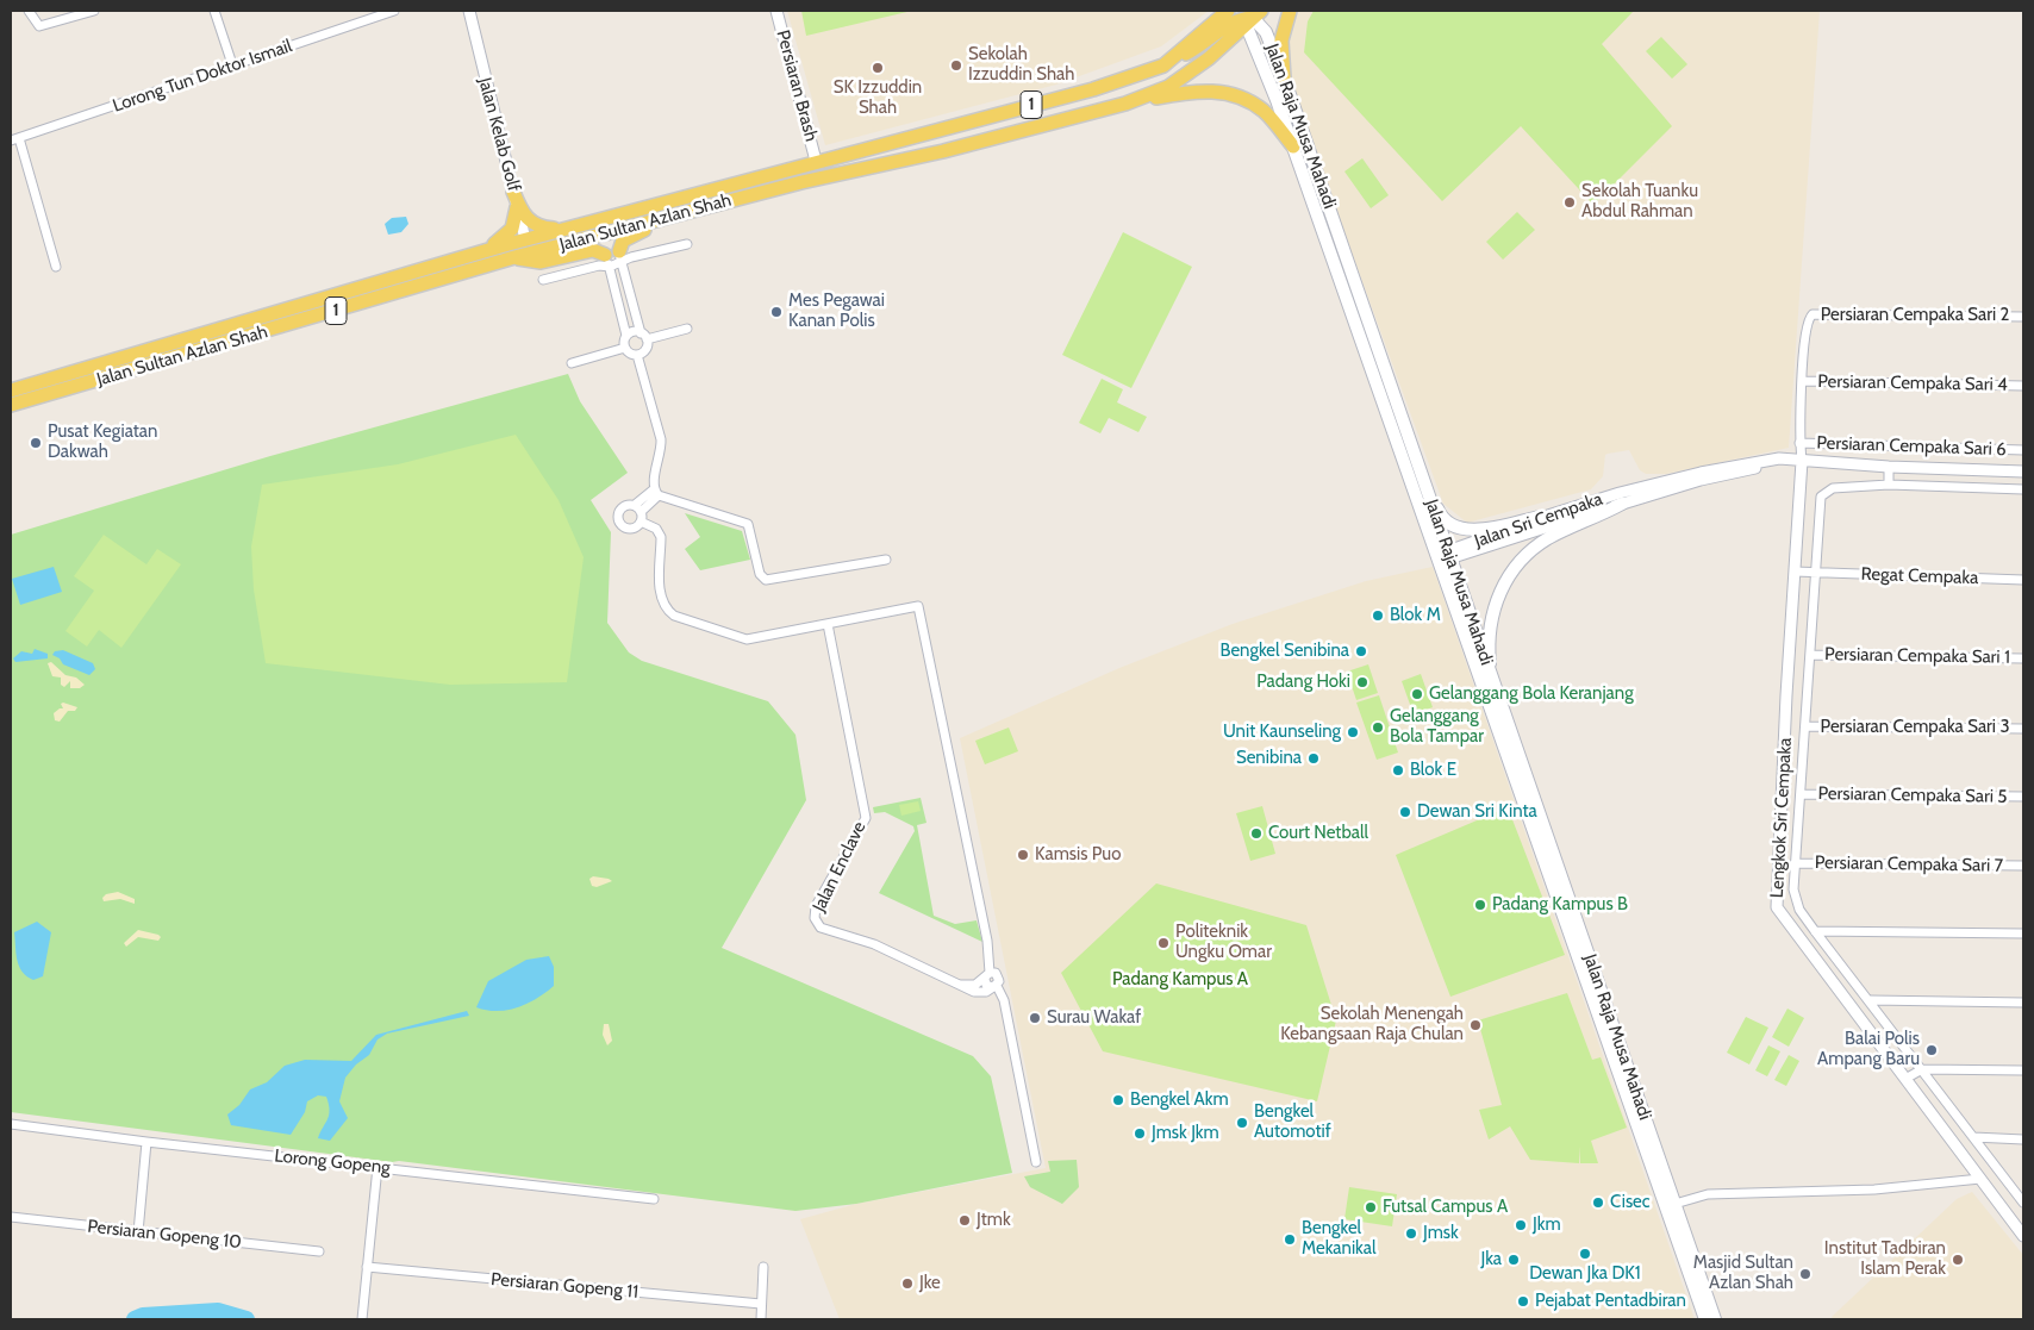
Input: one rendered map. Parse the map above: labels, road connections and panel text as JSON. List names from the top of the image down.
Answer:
{
  "streets": {
    "main road": ["1", "Jalan Raja Musa Mahadi", "Jalan Sultan Azlan Shah"],
    "street": [
      "Lorong Tun Doktor Ismail",
      "Persiaran Brash",
      "Jalan Kelab Golf",
      "Persiaran Cempaka Sari 2",
      "Persiaran Cempaka Sari 4",
      "Persiaran Cempaka Sari 6",
      "Jalan Sri Cempaka",
      "Regat Cempaka",
      "Persiaran Cempaka Sari 1",
      "Persiaran Cempaka Sari 3",
      "Persiaran Cempaka Sari 5",
      "Lengkok Sri Cempaka",
      "Persiaran Cempaka Sari 7",
      "Jalan Enclave",
      "Lorong Gopeng",
      "Persiaran Gopeng 10",
      "Persiaran Gopeng 11"
    ]
  },
  "crossings": [
    ["Persiaran Brash", "Jalan Sultan Azlan Shah"],
    ["Jalan Raja Musa Mahadi", "Jalan Sultan Azlan Shah"],
    ["Jalan Raja Musa Mahadi", "Jalan Sri Cempaka"],
    ["Jalan Kelab Golf", "Jalan Sultan Azlan Shah"],
    ["Persiaran Cempaka Sari 2", "Persiaran Cempaka Sari 4"],
    ["Persiaran Cempaka Sari 2", "Persiaran Cempaka Sari 6"],
    ["Persiaran Cempaka Sari 2", "Jalan Sri Cempaka"],
    ["Persiaran Cempaka Sari 2", "Lengkok Sri Cempaka"],
    ["Jalan Sri Cempaka", "Lengkok Sri Cempaka"],
    ["Regat Cempaka", "Lengkok Sri Cempaka"]
  ],
  "parks": ["Padang Kampus A"],
  "places": [
    "Sekolah Izzuddin Shah",
    "SK Izzuddin Shah",
    "Sekolah Tuanku Abdul Rahman",
    "Mes Pegawai Kanan Polis",
    "Pusat Kegiatan Dakwah",
    "Blok M",
    "Bengkel Senibina",
    "Padang Hoki",
    "Gelanggang Bola Keranjang",
    "Gelanggang Bola Tampar",
    "Unit Kaunseling",
    "Senibina",
    "Blok E",
    "Dewan Sri Kinta",
    "Court Netball",
    "Kamsis Puo",
    "Padang Kampus B",
    "Politeknik Ungku Omar",
    "Surau Wakaf",
    "Sekolah Menengah Kebangsaan Raja Chulan",
    "Balai Polis Ampang Baru",
    "Bengkel Akm",
    "Bengkel Automotif",
    "Jmsk Jkm",
    "Cisec",
    "Futsal Campus A",
    "Jtmk",
    "Jkm",
    "Jmsk",
    "Bengkel Mekanikal",
    "Dewan Jka DK1",
    "Jka",
    "Institut Tadbiran Islam Perak",
    "Masjid Sultan Azlan Shah",
    "Jke",
    "Pejabat Pentadbiran"
  ]
}
